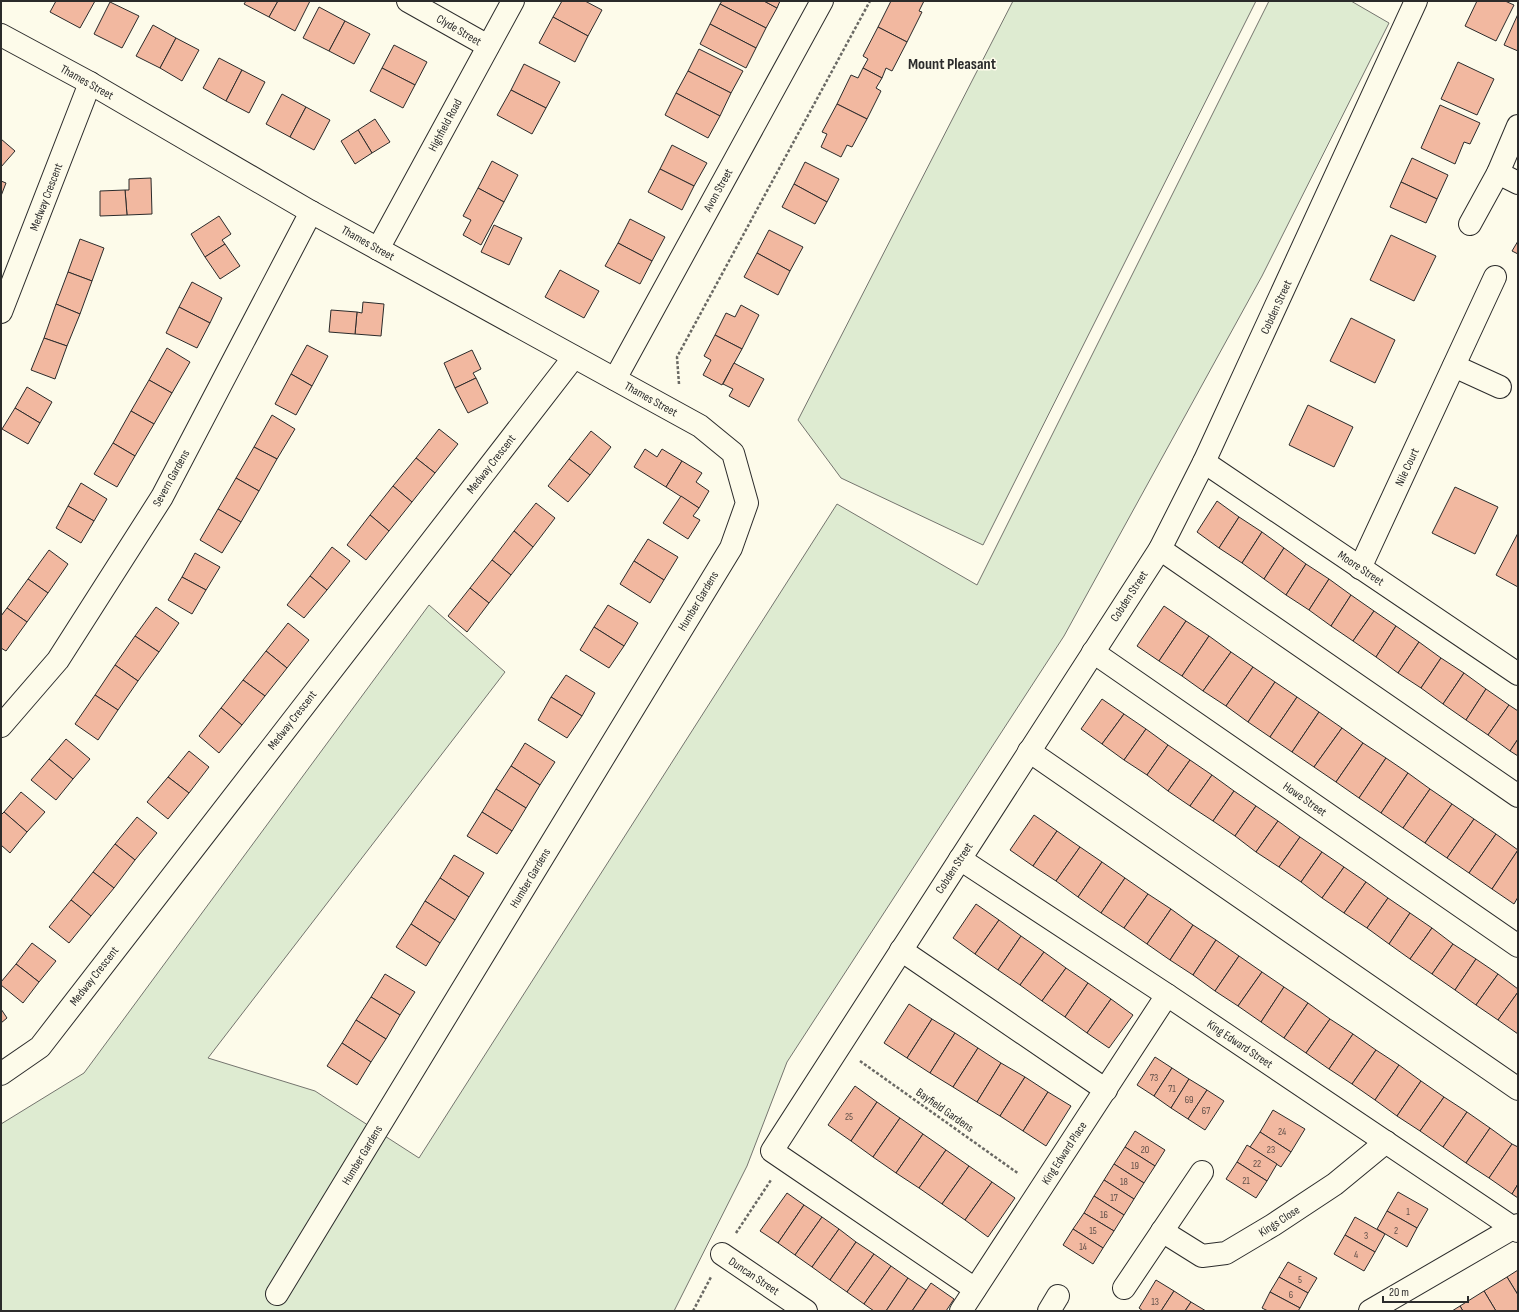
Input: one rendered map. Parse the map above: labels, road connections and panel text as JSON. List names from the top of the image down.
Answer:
{
  "streets": {
    "street": [
      "Clyde Street",
      "Thames Street",
      "Highfield Road",
      "Avon Street",
      "Medway Crescent",
      "Cobden Street",
      "Nile Court",
      "Severn Gardens",
      "Moore Street",
      "Humber Gardens",
      "Howe Street",
      "King Edward Street",
      "King Edward Place",
      "Kings Close",
      "Duncan Street"
    ],
    "path": ["Bayfield Gardens"]
  },
  "crossings": [
    ["Clyde Street", "Highfield Road"],
    ["Thames Street", "Highfield Road"],
    ["Thames Street", "Avon Street"],
    ["Thames Street", "Medway Crescent"],
    ["Thames Street", "Severn Gardens"],
    ["Thames Street", "Humber Gardens"],
    ["Cobden Street", "Moore Street"],
    ["Cobden Street", "Howe Street"],
    ["Cobden Street", "King Edward Street"],
    ["Cobden Street", "Bayfield Gardens"],
    ["Cobden Street", "King Edward Place"],
    ["Nile Court", "Moore Street"],
    ["King Edward Street", "King Edward Place"],
    ["King Edward Street", "Kings Close"],
    ["Bayfield Gardens", "King Edward Place"]
  ],
  "districts": ["Mount Pleasant"],
  "house_numbers": [
    "73",
    "71",
    "69",
    "67",
    "25",
    "24",
    "20",
    "23",
    "22",
    "19",
    "21",
    "18",
    "17",
    "1",
    "16",
    "15",
    "2",
    "3",
    "14",
    "4",
    "5",
    "6",
    "13"
  ],
  "scale_bar": "20 m"
}
